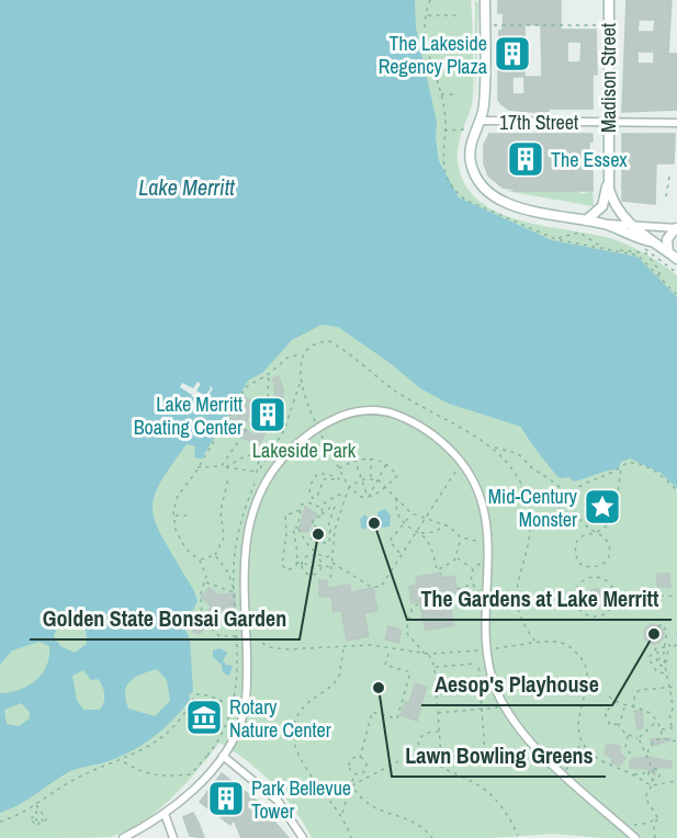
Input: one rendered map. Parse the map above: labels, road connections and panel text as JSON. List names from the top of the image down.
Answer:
{
  "streets": {
    "street": ["Madison Street", "17th Street"]
  },
  "crossings": [
    ["Madison Street", "17th Street"]
  ],
  "water": ["Lake Merritt"],
  "parks": ["Lakeside Park"],
  "places": {
    "building": [
      "The Lakeside Regency Plaza",
      "The Essex",
      "Lake Merritt Boating Center",
      "Park Bellevue Tower"
    ],
    "place": ["Mid-Century Monster"],
    "other": [
      "The Gardens at Lake Merritt",
      "Golden State Bonsai Garden",
      "Aesop's Playhouse",
      "Lawn Bowling Greens"
    ],
    "museum": ["Rotary Nature Center"]
  }
}
